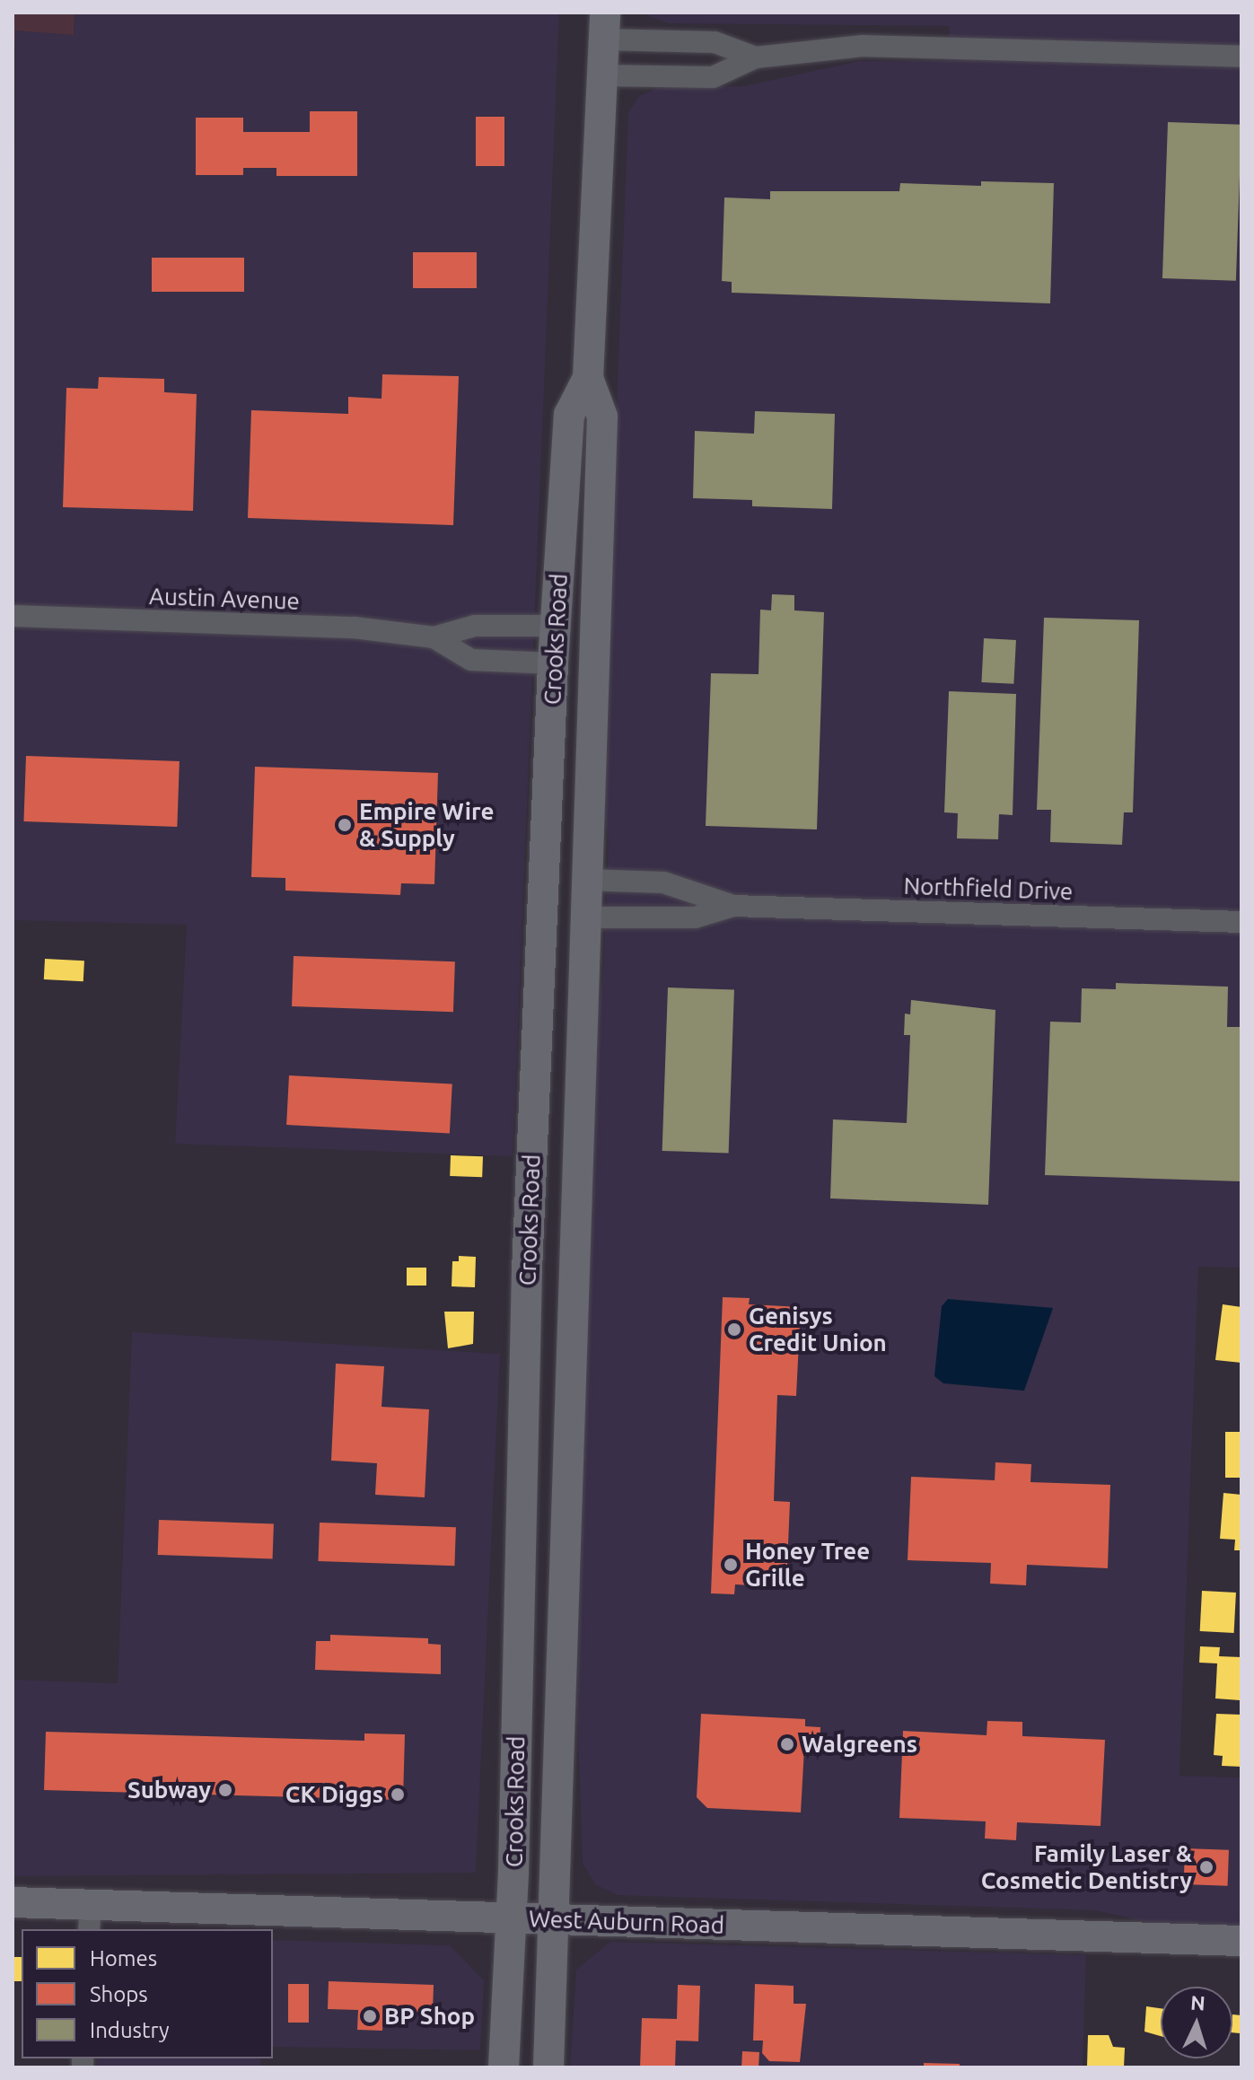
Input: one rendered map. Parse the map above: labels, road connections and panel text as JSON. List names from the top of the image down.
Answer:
{
  "streets": {
    "main road": ["Crooks Road", "West Auburn Road"],
    "street": ["Austin Avenue", "Northfield Drive"]
  },
  "crossings": [
    ["Austin Avenue", "Crooks Road"],
    ["Crooks Road", "Northfield Drive"],
    ["Crooks Road", "West Auburn Road"]
  ],
  "places": [
    "Empire Wire & Supply",
    "Genisys Credit Union",
    "Honey Tree Grille",
    "Walgreens",
    "Subway",
    "CK Diggs",
    "Family Laser & Cosmetic Dentistry",
    "BP Shop"
  ],
  "legend": ["Homes", "Shops", "Industry"],
  "north": "top"
}
